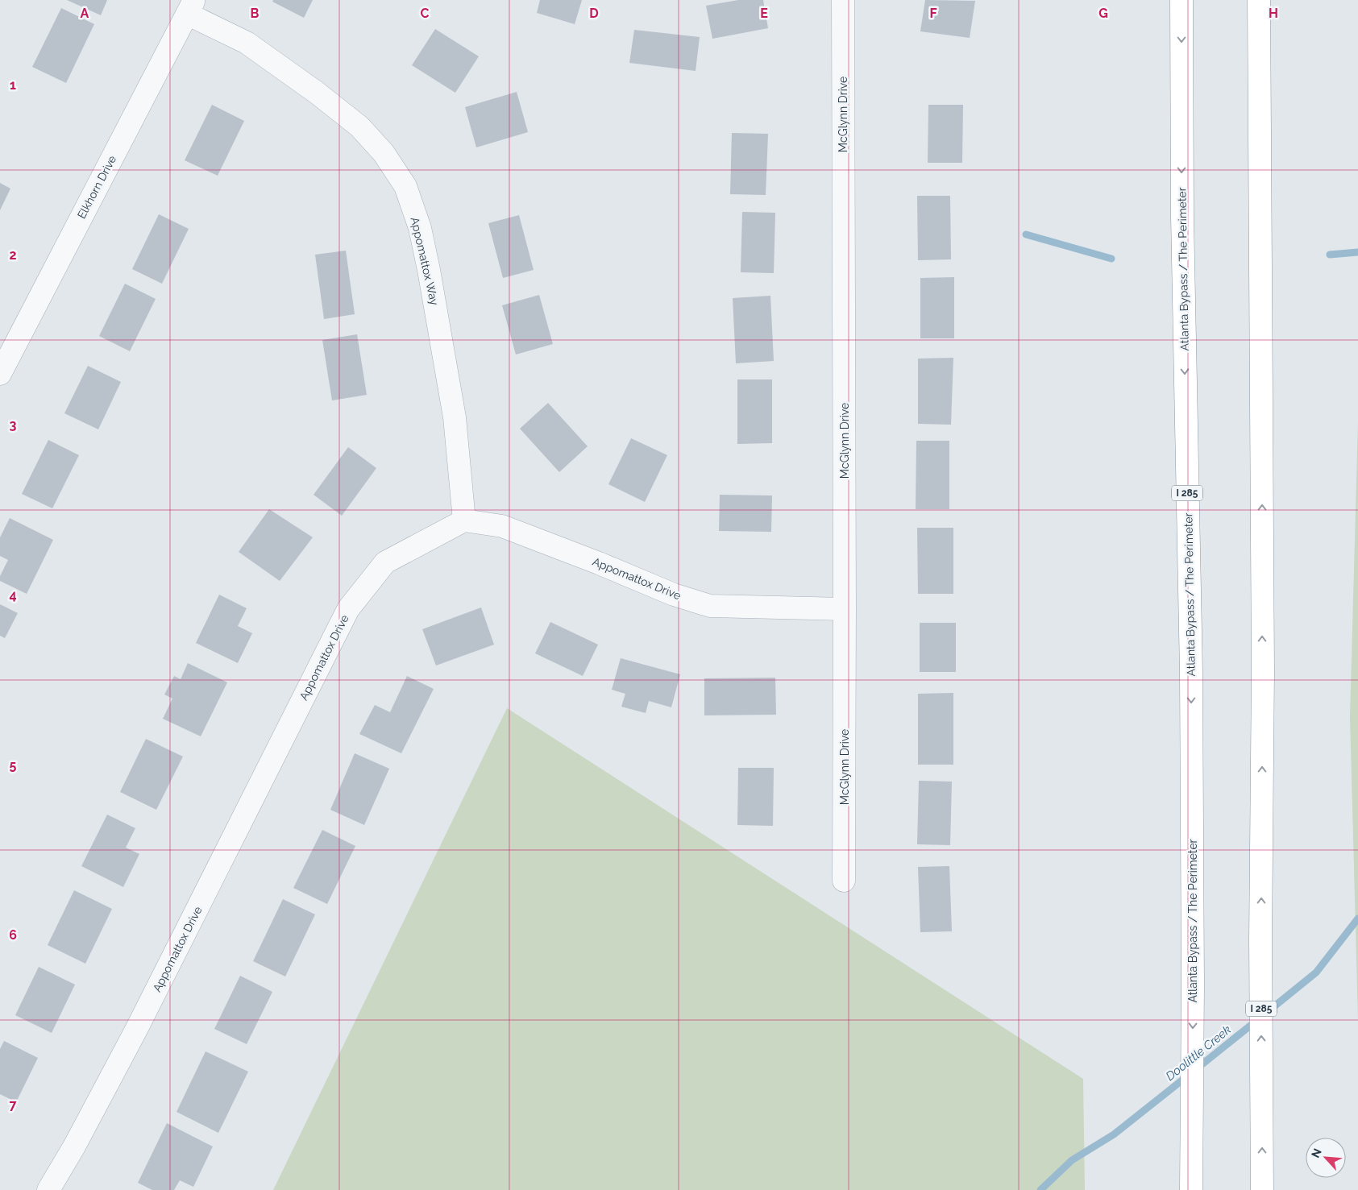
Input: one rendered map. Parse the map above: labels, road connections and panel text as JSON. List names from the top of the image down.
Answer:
{
  "streets": {
    "highway": ["Atlanta Bypass / The Perimeter", "I 285"],
    "street": [
      "McGlynn Drive",
      "Elkhorn Drive",
      "Appomattox Way",
      "Appomattox Drive"
    ]
  },
  "crossings": [
    ["McGlynn Drive", "Appomattox Drive"],
    ["Elkhorn Drive", "Appomattox Way"],
    ["Appomattox Way", "Appomattox Drive"]
  ],
  "water": ["Doolittle Creek"],
  "north": "top left",
  "grid": {
    "columns": [
      "A",
      "B",
      "C",
      "D",
      "E",
      "F",
      "G",
      "H"
    ],
    "rows": [
      "1",
      "2",
      "3",
      "4",
      "5",
      "6",
      "7"
    ]
  }
}
